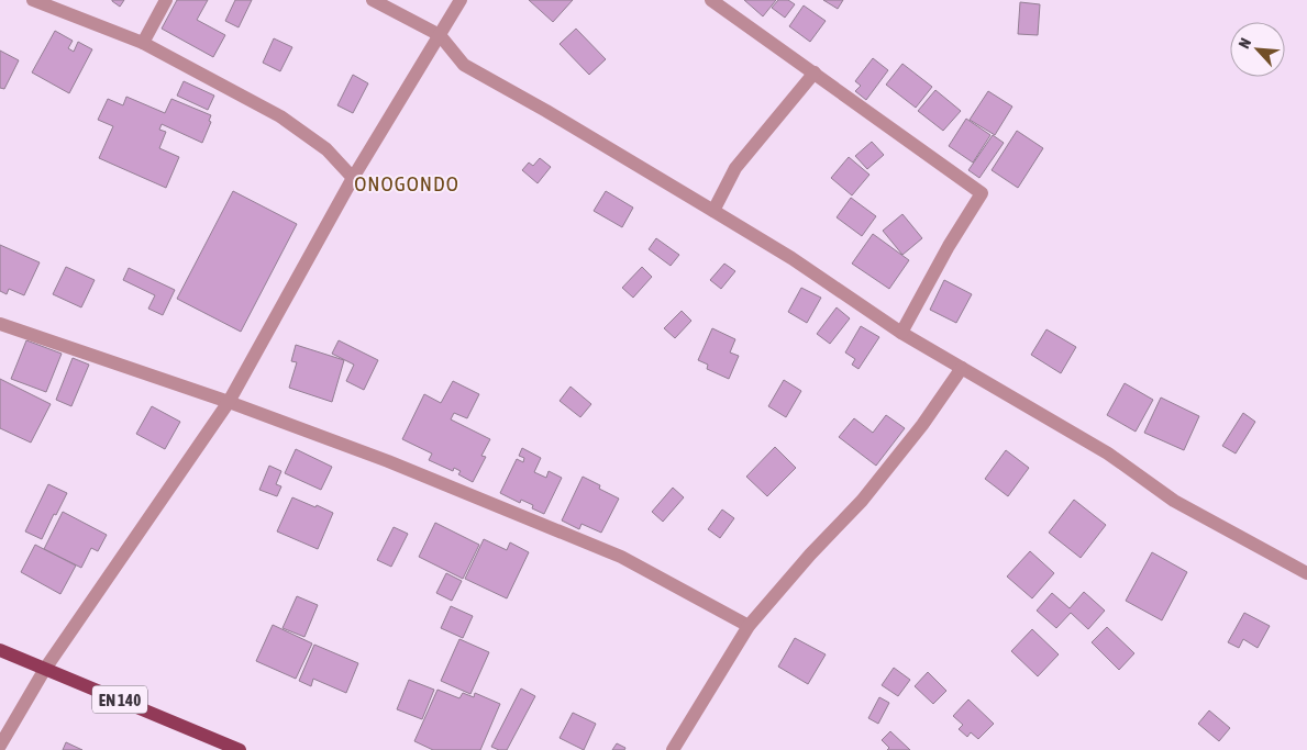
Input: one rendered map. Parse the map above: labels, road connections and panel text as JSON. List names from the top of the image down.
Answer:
{
  "streets": {
    "main road": ["EN 140"]
  },
  "districts": ["ONOGONDO"],
  "north": "top left"
}
